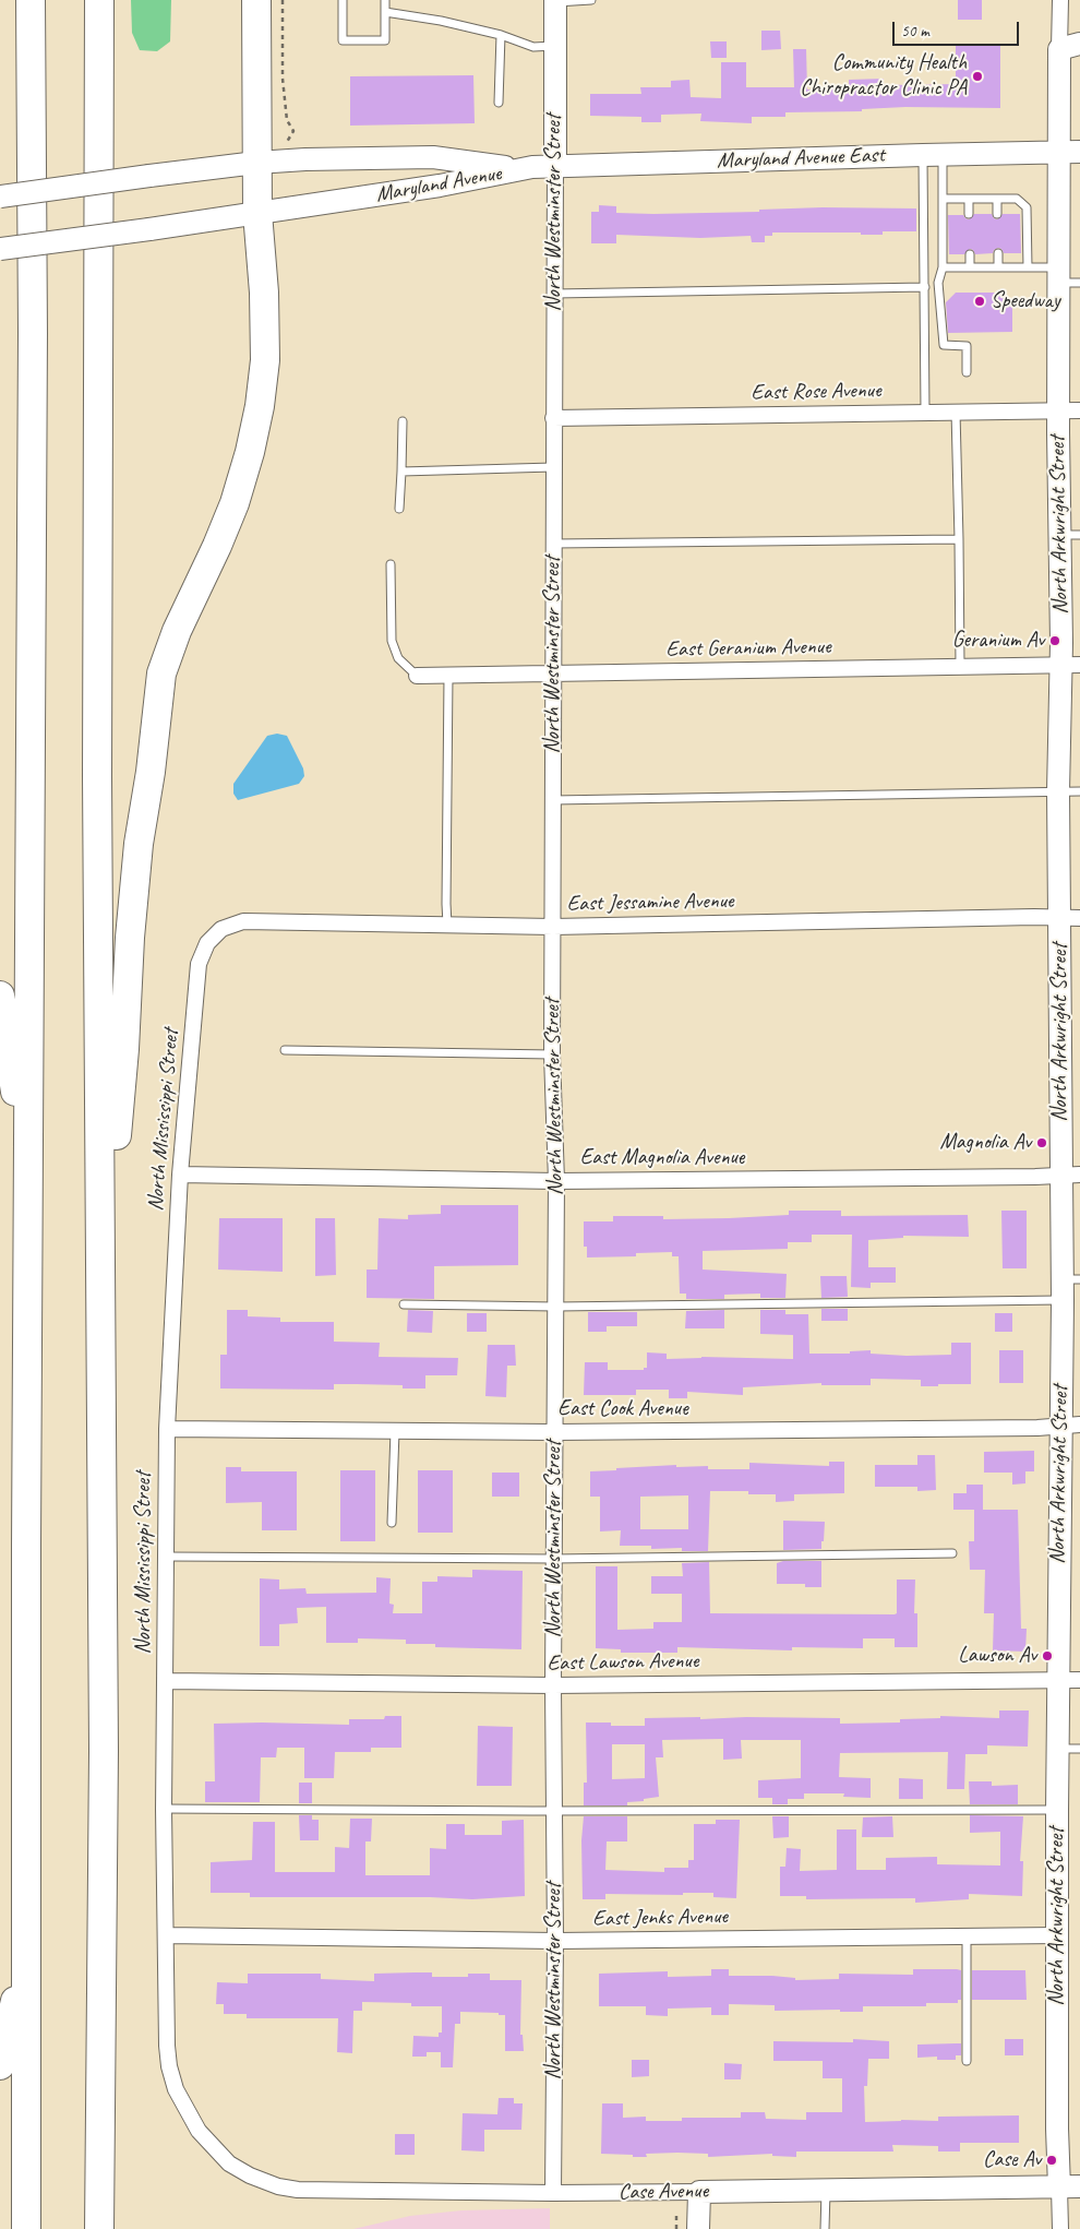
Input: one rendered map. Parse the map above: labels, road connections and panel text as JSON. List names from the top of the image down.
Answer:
{
  "streets": {
    "street": [
      "Maryland Avenue East",
      "Maryland Avenue",
      "North Westminster Street",
      "East Rose Avenue",
      "North Arkwright Street",
      "East Geranium Avenue",
      "East Jessamine Avenue",
      "North Mississippi Street",
      "East Magnolia Avenue",
      "East Cook Avenue",
      "East Lawson Avenue",
      "East Jenks Avenue",
      "Case Avenue"
    ]
  },
  "crossings": [
    ["Maryland Avenue East", "Maryland Avenue"],
    ["Maryland Avenue East", "North Westminster Street"],
    ["Maryland Avenue East", "North Arkwright Street"],
    ["North Westminster Street", "East Rose Avenue"],
    ["North Westminster Street", "East Geranium Avenue"],
    ["North Westminster Street", "East Jessamine Avenue"],
    ["North Westminster Street", "East Magnolia Avenue"],
    ["North Westminster Street", "East Cook Avenue"],
    ["North Westminster Street", "East Lawson Avenue"],
    ["North Westminster Street", "East Jenks Avenue"],
    ["North Westminster Street", "Case Avenue"],
    ["East Rose Avenue", "North Arkwright Street"],
    ["North Arkwright Street", "East Geranium Avenue"],
    ["North Arkwright Street", "East Jessamine Avenue"],
    ["North Arkwright Street", "East Magnolia Avenue"],
    ["North Arkwright Street", "East Cook Avenue"],
    ["North Arkwright Street", "East Lawson Avenue"],
    ["North Arkwright Street", "East Jenks Avenue"],
    ["North Arkwright Street", "Case Avenue"],
    ["East Jessamine Avenue", "North Mississippi Street"],
    ["North Mississippi Street", "East Magnolia Avenue"],
    ["North Mississippi Street", "East Cook Avenue"],
    ["North Mississippi Street", "East Lawson Avenue"],
    ["North Mississippi Street", "East Jenks Avenue"],
    ["North Mississippi Street", "Case Avenue"]
  ],
  "places": [
    "Community Health Chiropractor Clinic PA",
    "Speedway",
    "Geranium Av",
    "Magnolia Av",
    "Lawson Av",
    "Case Av"
  ],
  "scale_bar": "50 m"
}
